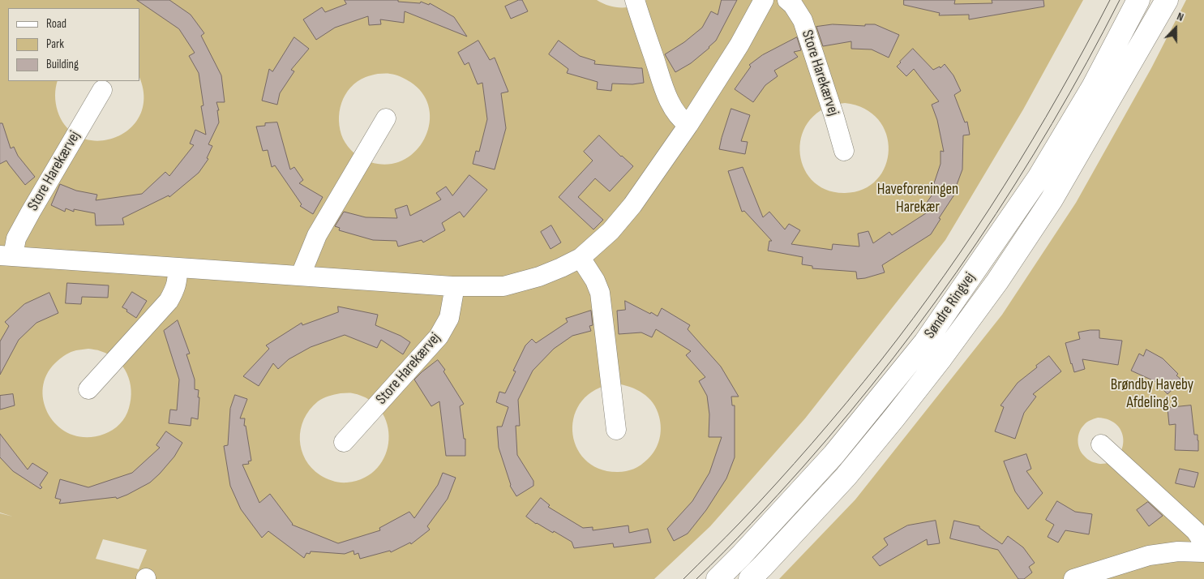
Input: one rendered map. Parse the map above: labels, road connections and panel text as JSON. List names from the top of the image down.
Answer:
{
  "streets": {
    "main road": ["Søndre Ringvej"],
    "street": ["Store Harekærvej"]
  },
  "parks": ["Haveforeningen Harekær", "Brøndby Haveby Afdeling 3"],
  "legend": ["Road", "Park", "Building"],
  "north": "top"
}
